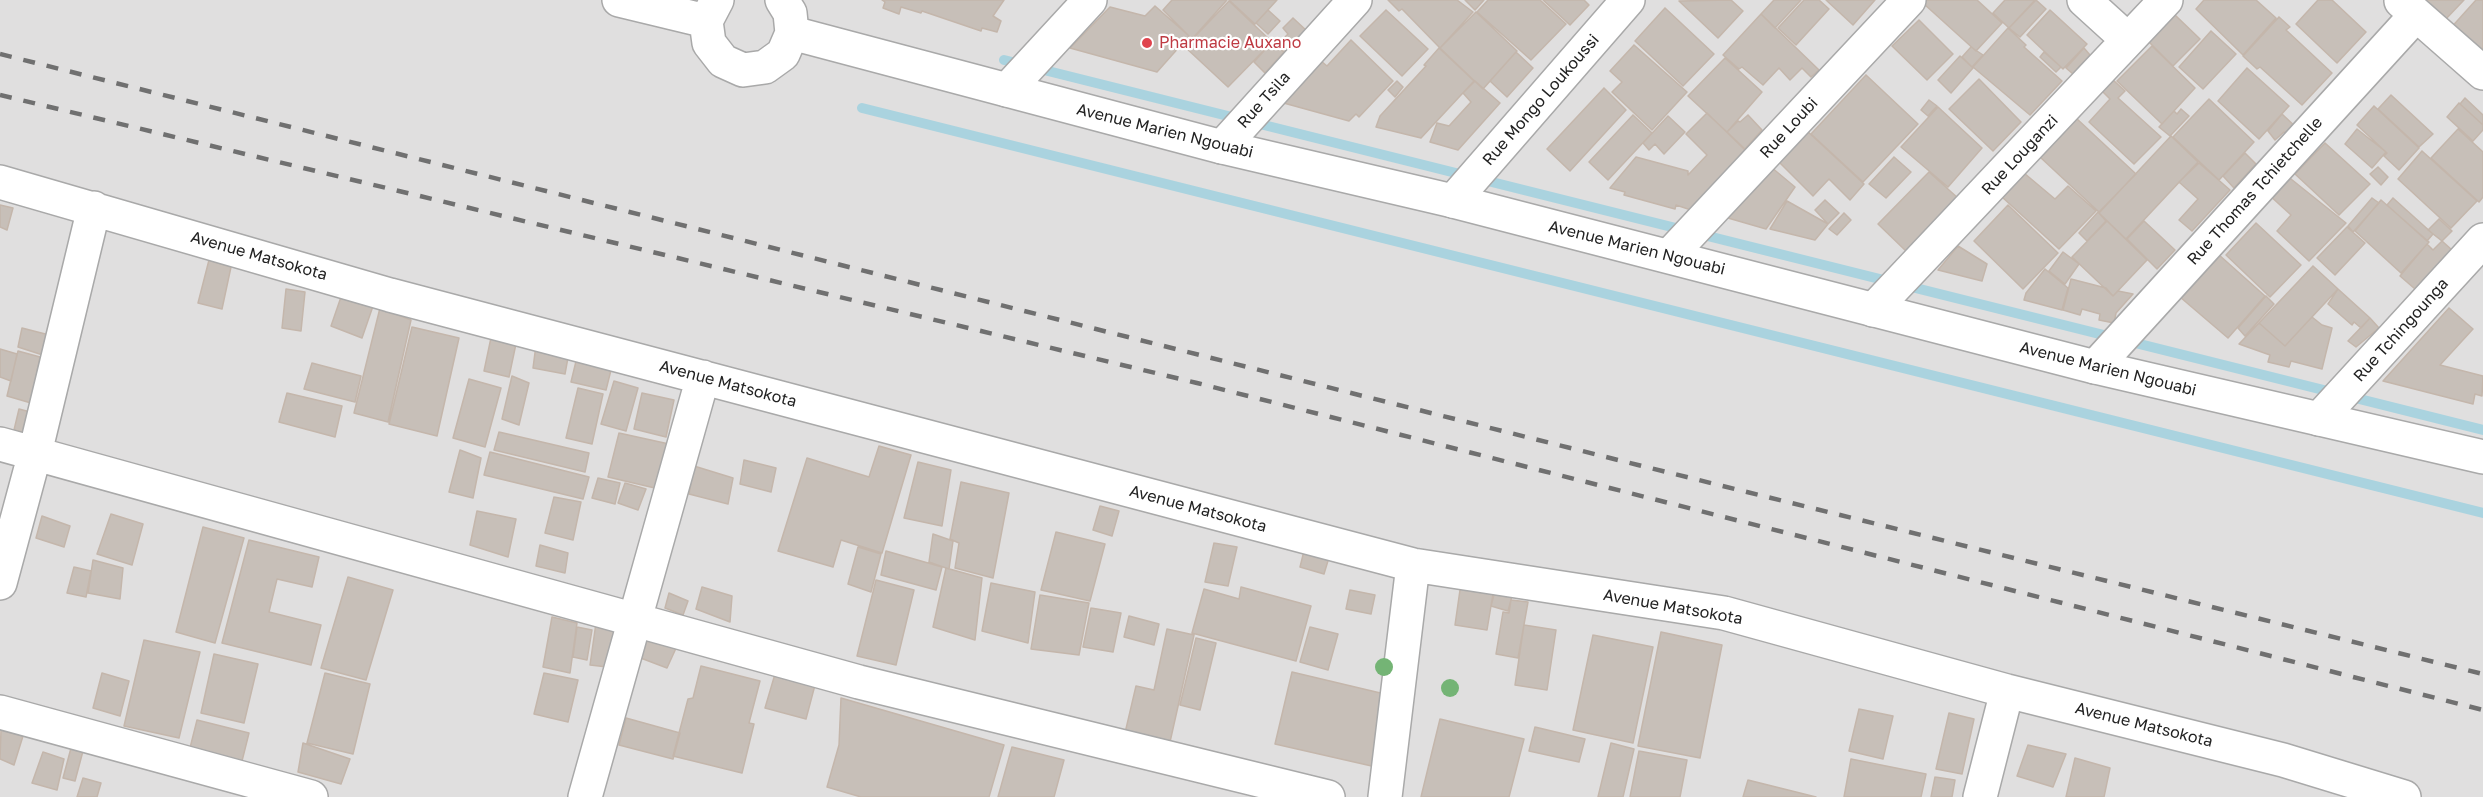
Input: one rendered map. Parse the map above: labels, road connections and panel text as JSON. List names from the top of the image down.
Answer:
{
  "streets": {
    "street": [
      "Rue Tsila",
      "Rue Mongo Loukoussi",
      "Rue Loubi",
      "Avenue Marien Ngouabi",
      "Rue Louganzi",
      "Rue Thomas Tchietchelle",
      "Avenue Matsokota",
      "Rue Tchingounga"
    ]
  },
  "crossings": [
    ["Rue Tsila", "Avenue Marien Ngouabi"],
    ["Rue Mongo Loukoussi", "Avenue Marien Ngouabi"],
    ["Rue Loubi", "Avenue Marien Ngouabi"],
    ["Avenue Marien Ngouabi", "Rue Louganzi"],
    ["Avenue Marien Ngouabi", "Rue Thomas Tchietchelle"],
    ["Avenue Marien Ngouabi", "Rue Tchingounga"]
  ],
  "places": ["Pharmacie Auxano"]
}
